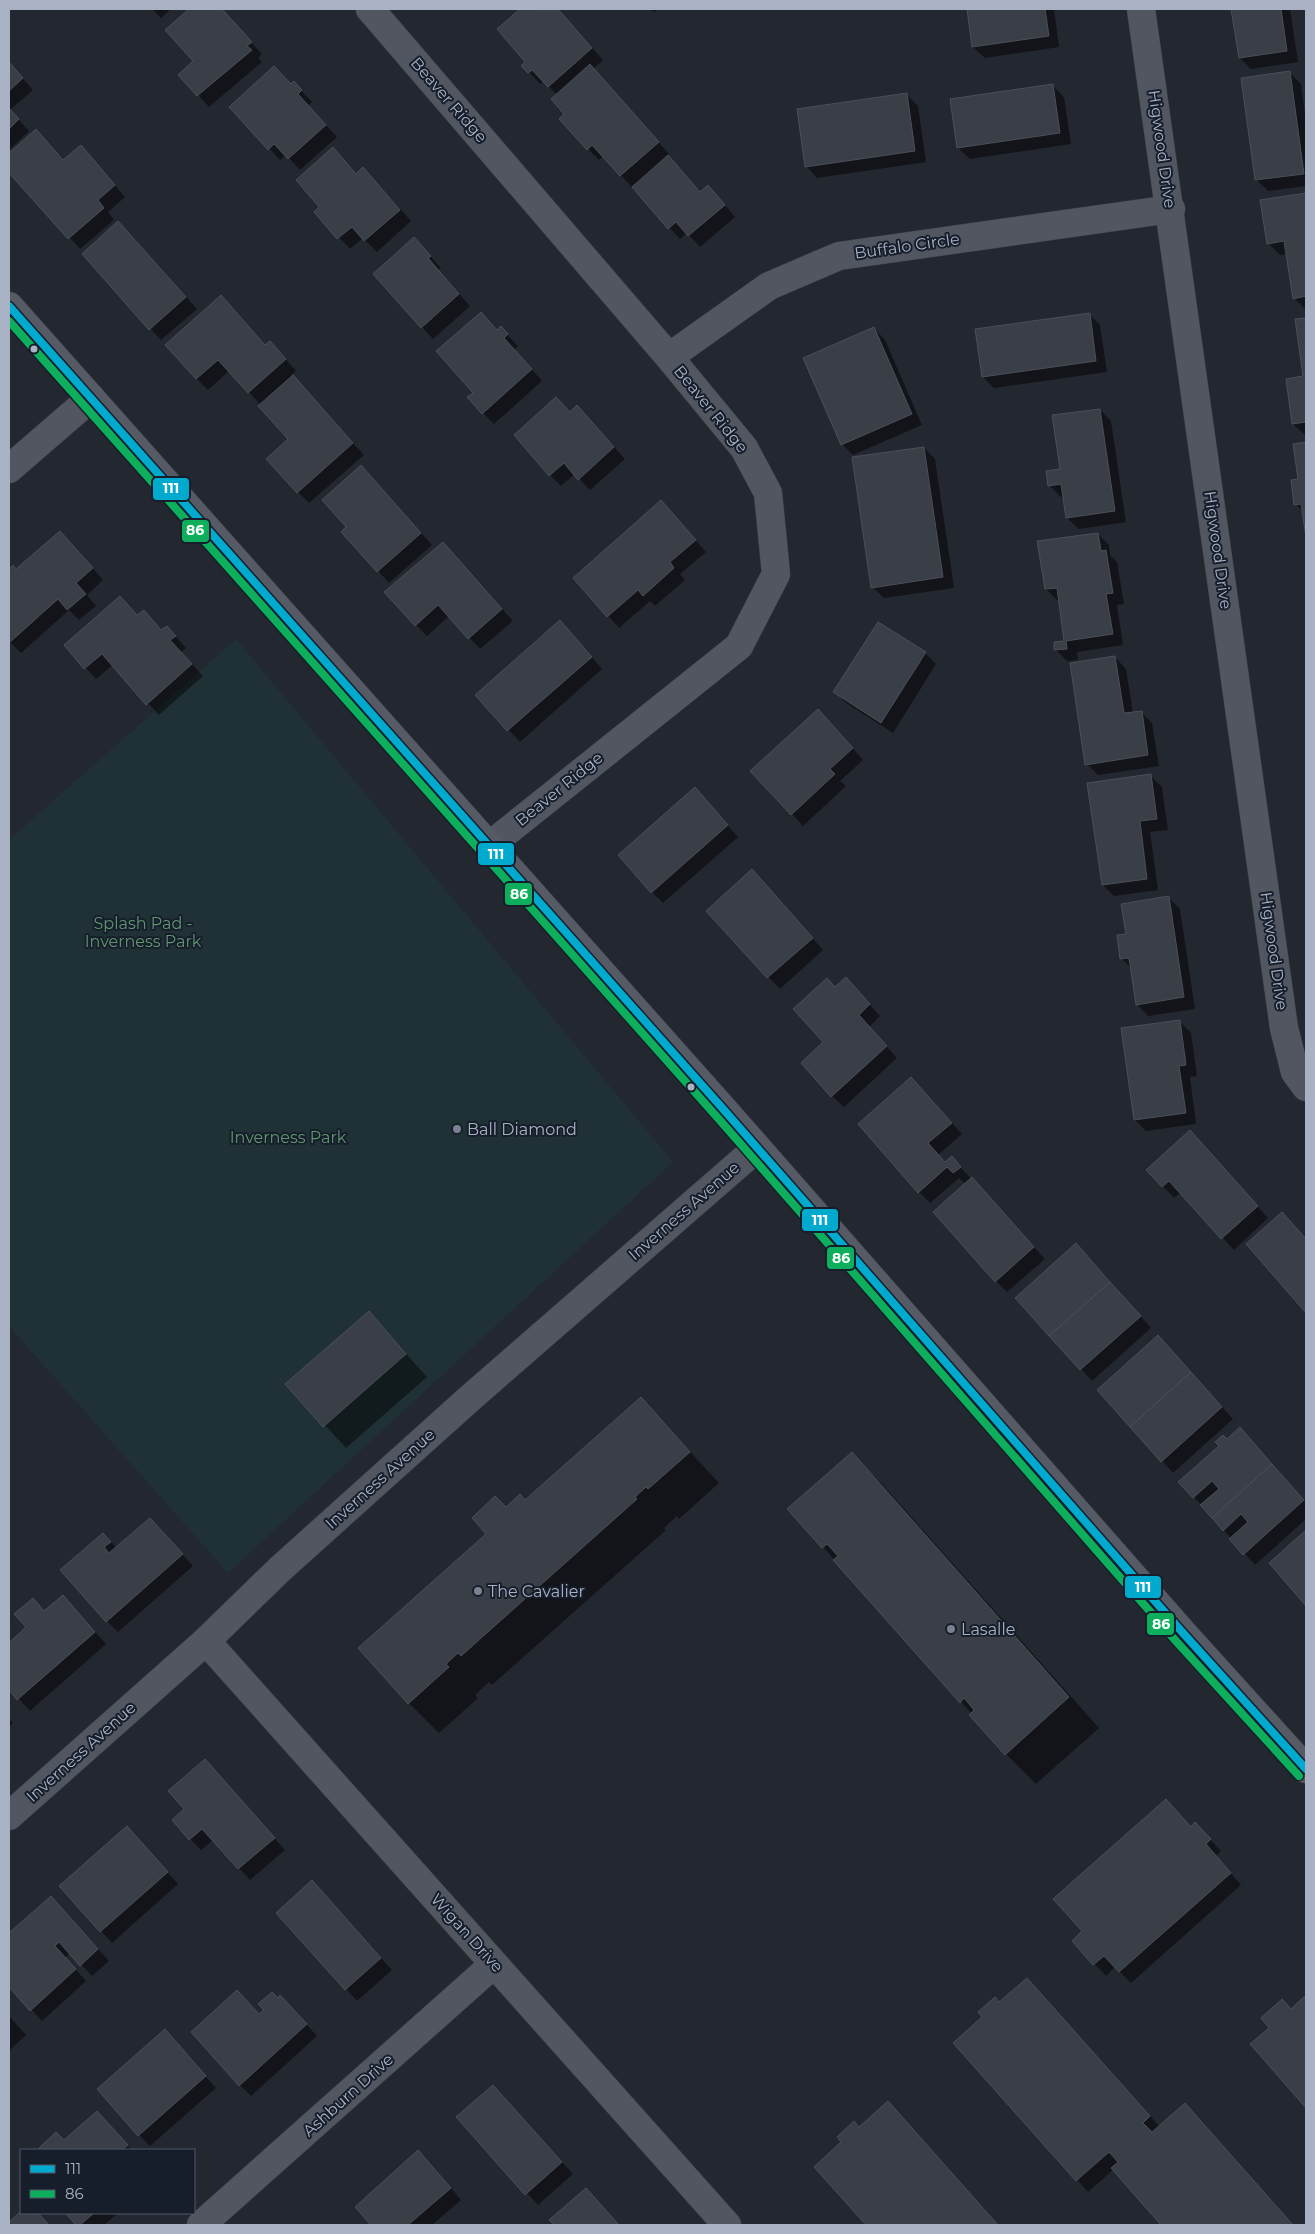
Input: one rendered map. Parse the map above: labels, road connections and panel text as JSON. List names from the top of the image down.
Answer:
{
  "streets": {
    "street": [
      "Beaver Ridge",
      "Higwood Drive",
      "Buffalo Circle",
      "Inverness Avenue",
      "Wigan Drive",
      "Ashburn Drive"
    ]
  },
  "crossings": [
    ["Beaver Ridge", "Buffalo Circle"],
    ["Higwood Drive", "Buffalo Circle"],
    ["Inverness Avenue", "Wigan Drive"],
    ["Wigan Drive", "Ashburn Drive"]
  ],
  "parks": ["Splash Pad - Inverness Park", "Inverness Park"],
  "places": ["Ball Diamond", "The Cavalier", "Lasalle"],
  "lines": ["transit line 111", "transit line 86"],
  "legend": ["111", "86"]
}
